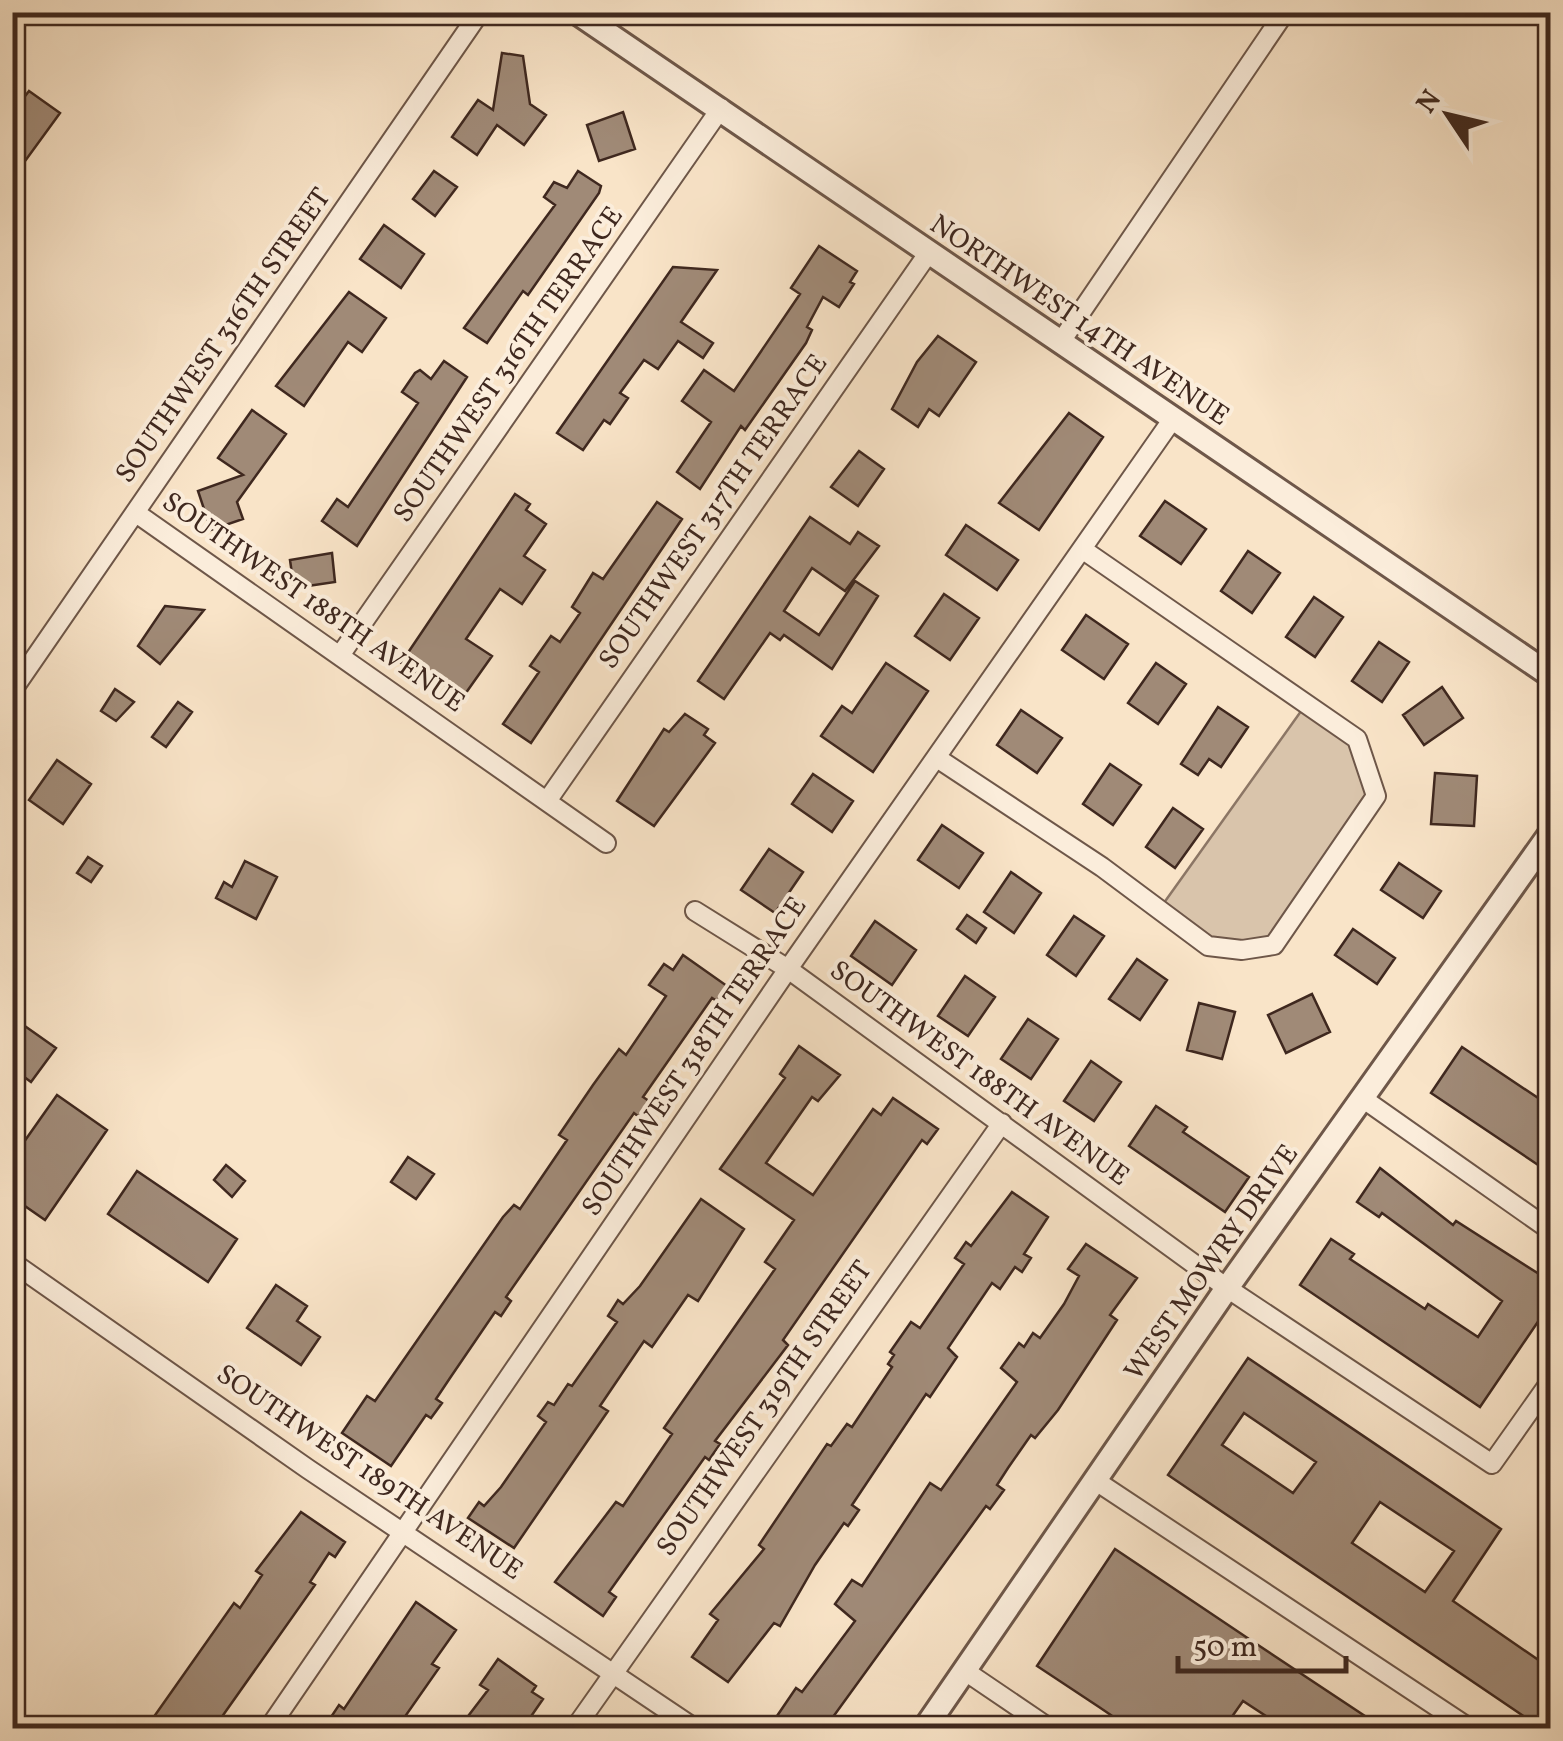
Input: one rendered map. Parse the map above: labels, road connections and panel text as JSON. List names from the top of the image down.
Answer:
{
  "streets": {
    "street": [
      "NORTHWEST 14TH AVENUE",
      "SOUTHWEST 316TH STREET",
      "SOUTHWEST 316TH TERRACE",
      "SOUTHWEST 317TH TERRACE",
      "SOUTHWEST 188TH AVENUE",
      "SOUTHWEST 318TH TERRACE",
      "WEST MOWRY DRIVE",
      "SOUTHWEST 319TH STREET",
      "SOUTHWEST 189TH AVENUE"
    ]
  },
  "crossings": [
    ["NORTHWEST 14TH AVENUE", "SOUTHWEST 316TH TERRACE"],
    ["NORTHWEST 14TH AVENUE", "SOUTHWEST 317TH TERRACE"],
    ["NORTHWEST 14TH AVENUE", "SOUTHWEST 318TH TERRACE"],
    ["SOUTHWEST 316TH STREET", "SOUTHWEST 188TH AVENUE"],
    ["SOUTHWEST 316TH TERRACE", "SOUTHWEST 188TH AVENUE"],
    ["SOUTHWEST 317TH TERRACE", "SOUTHWEST 188TH AVENUE"],
    ["SOUTHWEST 188TH AVENUE", "SOUTHWEST 318TH TERRACE"],
    ["SOUTHWEST 188TH AVENUE", "WEST MOWRY DRIVE"],
    ["SOUTHWEST 188TH AVENUE", "SOUTHWEST 319TH STREET"],
    ["SOUTHWEST 318TH TERRACE", "SOUTHWEST 189TH AVENUE"],
    ["SOUTHWEST 319TH STREET", "SOUTHWEST 189TH AVENUE"]
  ],
  "scale_bar": "50 m",
  "north": "top left"
}
